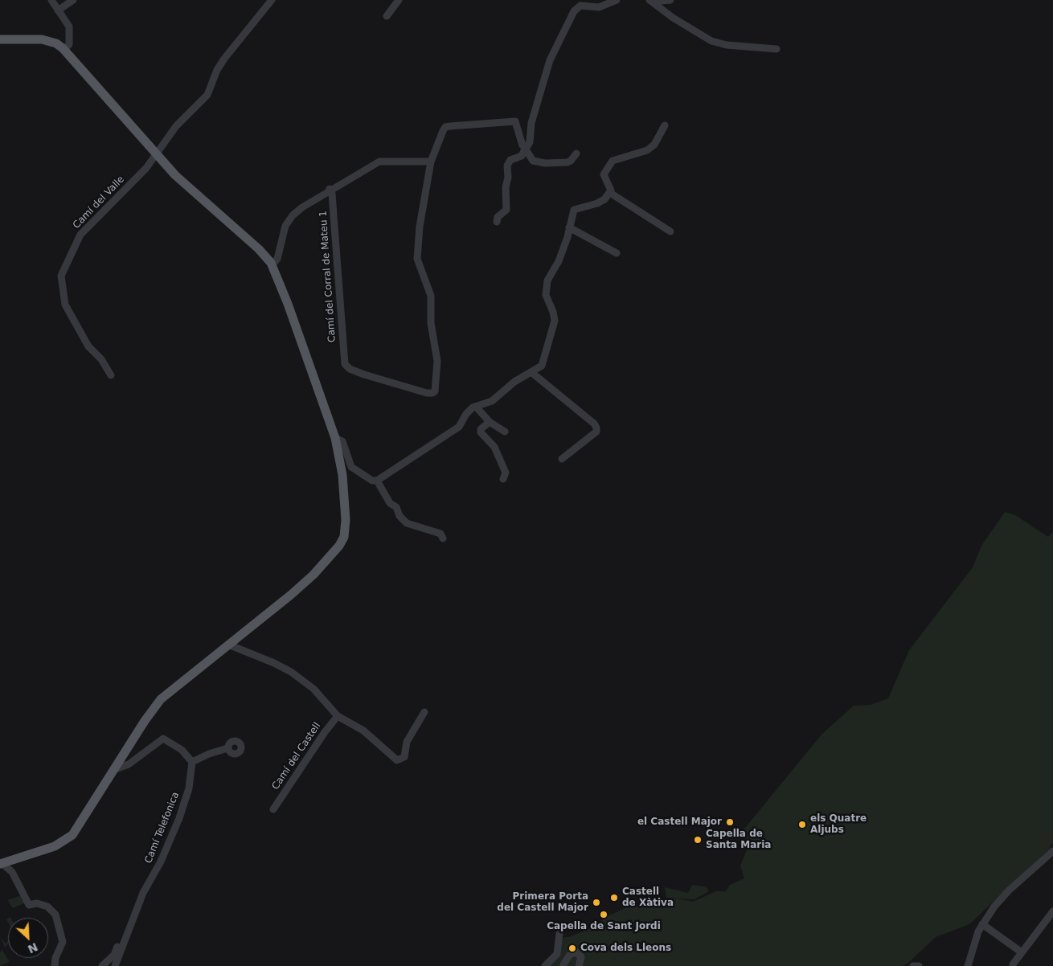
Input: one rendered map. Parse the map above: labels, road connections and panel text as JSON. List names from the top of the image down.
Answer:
{
  "streets": {
    "street": [
      "Camí del Valle",
      "Camí del Corral de Mateu 1",
      "Camí del Castell",
      "Camí Telefonica"
    ]
  },
  "places": [
    "el Castell Major",
    "els Quatre Aljubs",
    "Capella de Santa Maria",
    "Castell de Xàtiva",
    "Primera Porta del Castell Major",
    "Capella de Sant Jordi",
    "Cova dels Lleons"
  ],
  "north": "bottom right"
}
